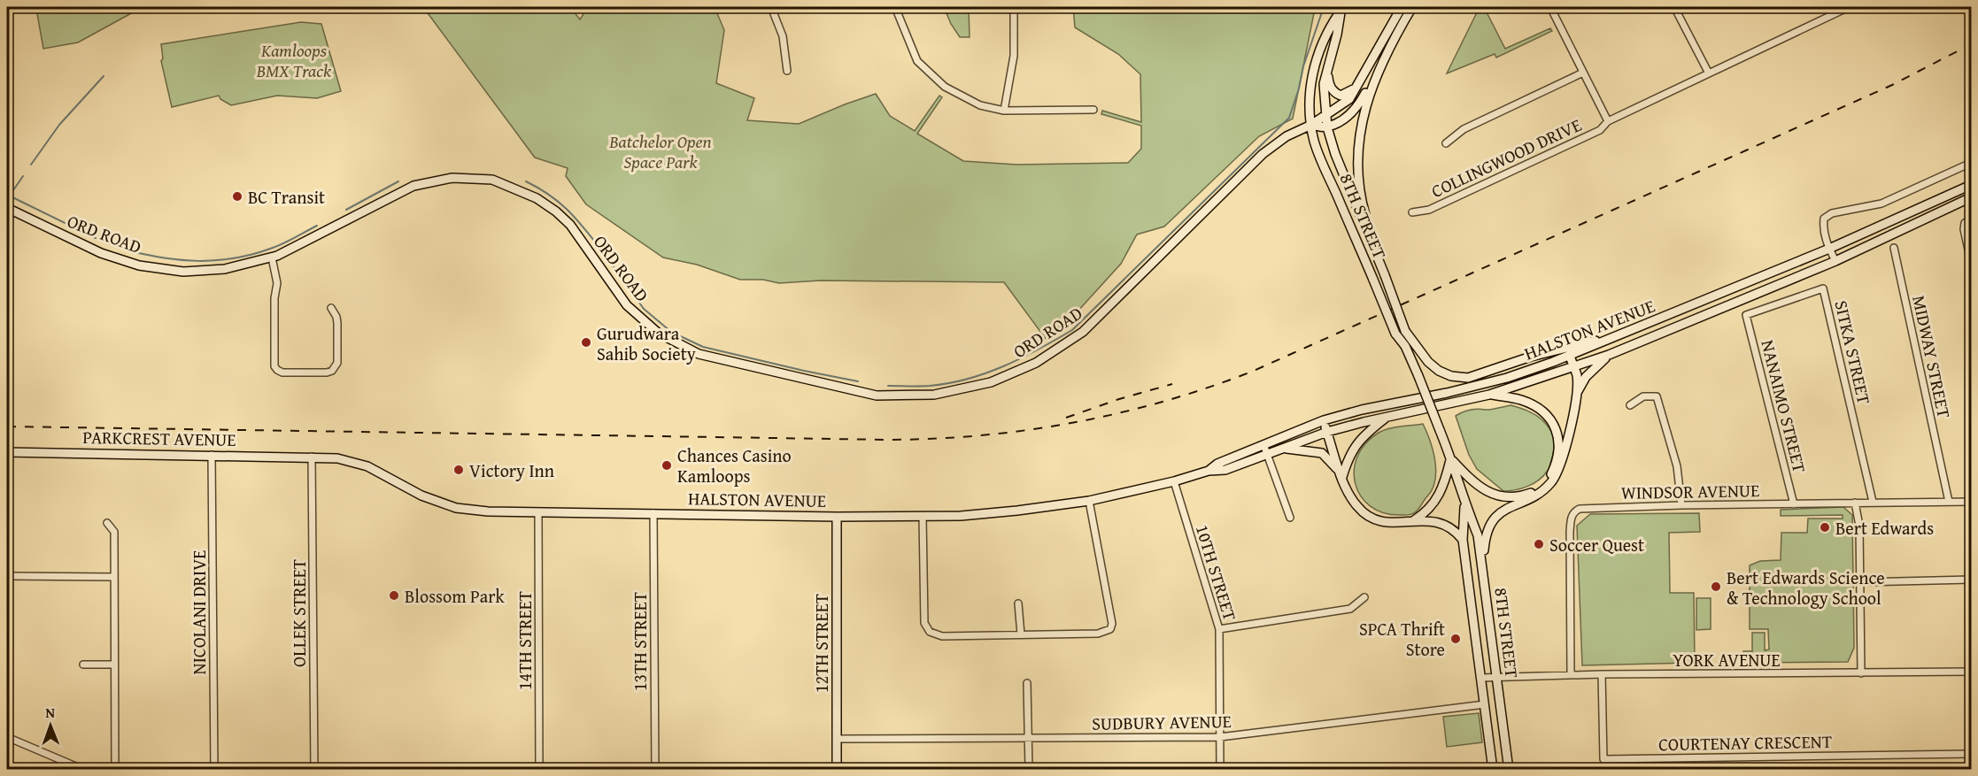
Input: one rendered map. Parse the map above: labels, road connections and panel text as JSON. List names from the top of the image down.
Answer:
{
  "streets": {
    "main road": [
      "8TH STREET",
      "ORD ROAD",
      "HALSTON AVENUE",
      "PARKCREST AVENUE",
      "12TH STREET"
    ],
    "street": [
      "COLLINGWOOD DRIVE",
      "SITKA STREET",
      "MIDWAY STREET",
      "NANAIMO STREET",
      "WINDSOR AVENUE",
      "10TH STREET",
      "NICOLANI DRIVE",
      "OLLEK STREET",
      "14TH STREET",
      "13TH STREET",
      "YORK AVENUE",
      "SUDBURY AVENUE",
      "COURTENAY CRESCENT"
    ]
  },
  "crossings": [
    ["8TH STREET", "ORD ROAD"],
    ["8TH STREET", "YORK AVENUE"],
    ["8TH STREET", "SUDBURY AVENUE"],
    ["HALSTON AVENUE", "PARKCREST AVENUE"],
    ["HALSTON AVENUE", "10TH STREET"],
    ["HALSTON AVENUE", "OLLEK STREET"],
    ["HALSTON AVENUE", "14TH STREET"],
    ["HALSTON AVENUE", "13TH STREET"],
    ["HALSTON AVENUE", "12TH STREET"],
    ["SITKA STREET", "NANAIMO STREET"],
    ["SITKA STREET", "WINDSOR AVENUE"],
    ["MIDWAY STREET", "WINDSOR AVENUE"],
    ["NANAIMO STREET", "WINDSOR AVENUE"],
    ["PARKCREST AVENUE", "NICOLANI DRIVE"],
    ["PARKCREST AVENUE", "OLLEK STREET"],
    ["WINDSOR AVENUE", "YORK AVENUE"],
    ["10TH STREET", "SUDBURY AVENUE"],
    ["12TH STREET", "SUDBURY AVENUE"],
    ["YORK AVENUE", "COURTENAY CRESCENT"]
  ],
  "parks": ["Kamloops BMX Track", "Batchelor Open Space Park"],
  "places": [
    "BC Transit",
    "Gurudwara Sahib Society",
    "Chances Casino Kamloops",
    "Victory Inn",
    "Bert Edwards",
    "Soccer Quest",
    "Bert Edwards Science & Technology School",
    "Blossom Park",
    "SPCA Thrift Store"
  ],
  "north": "top"
}
